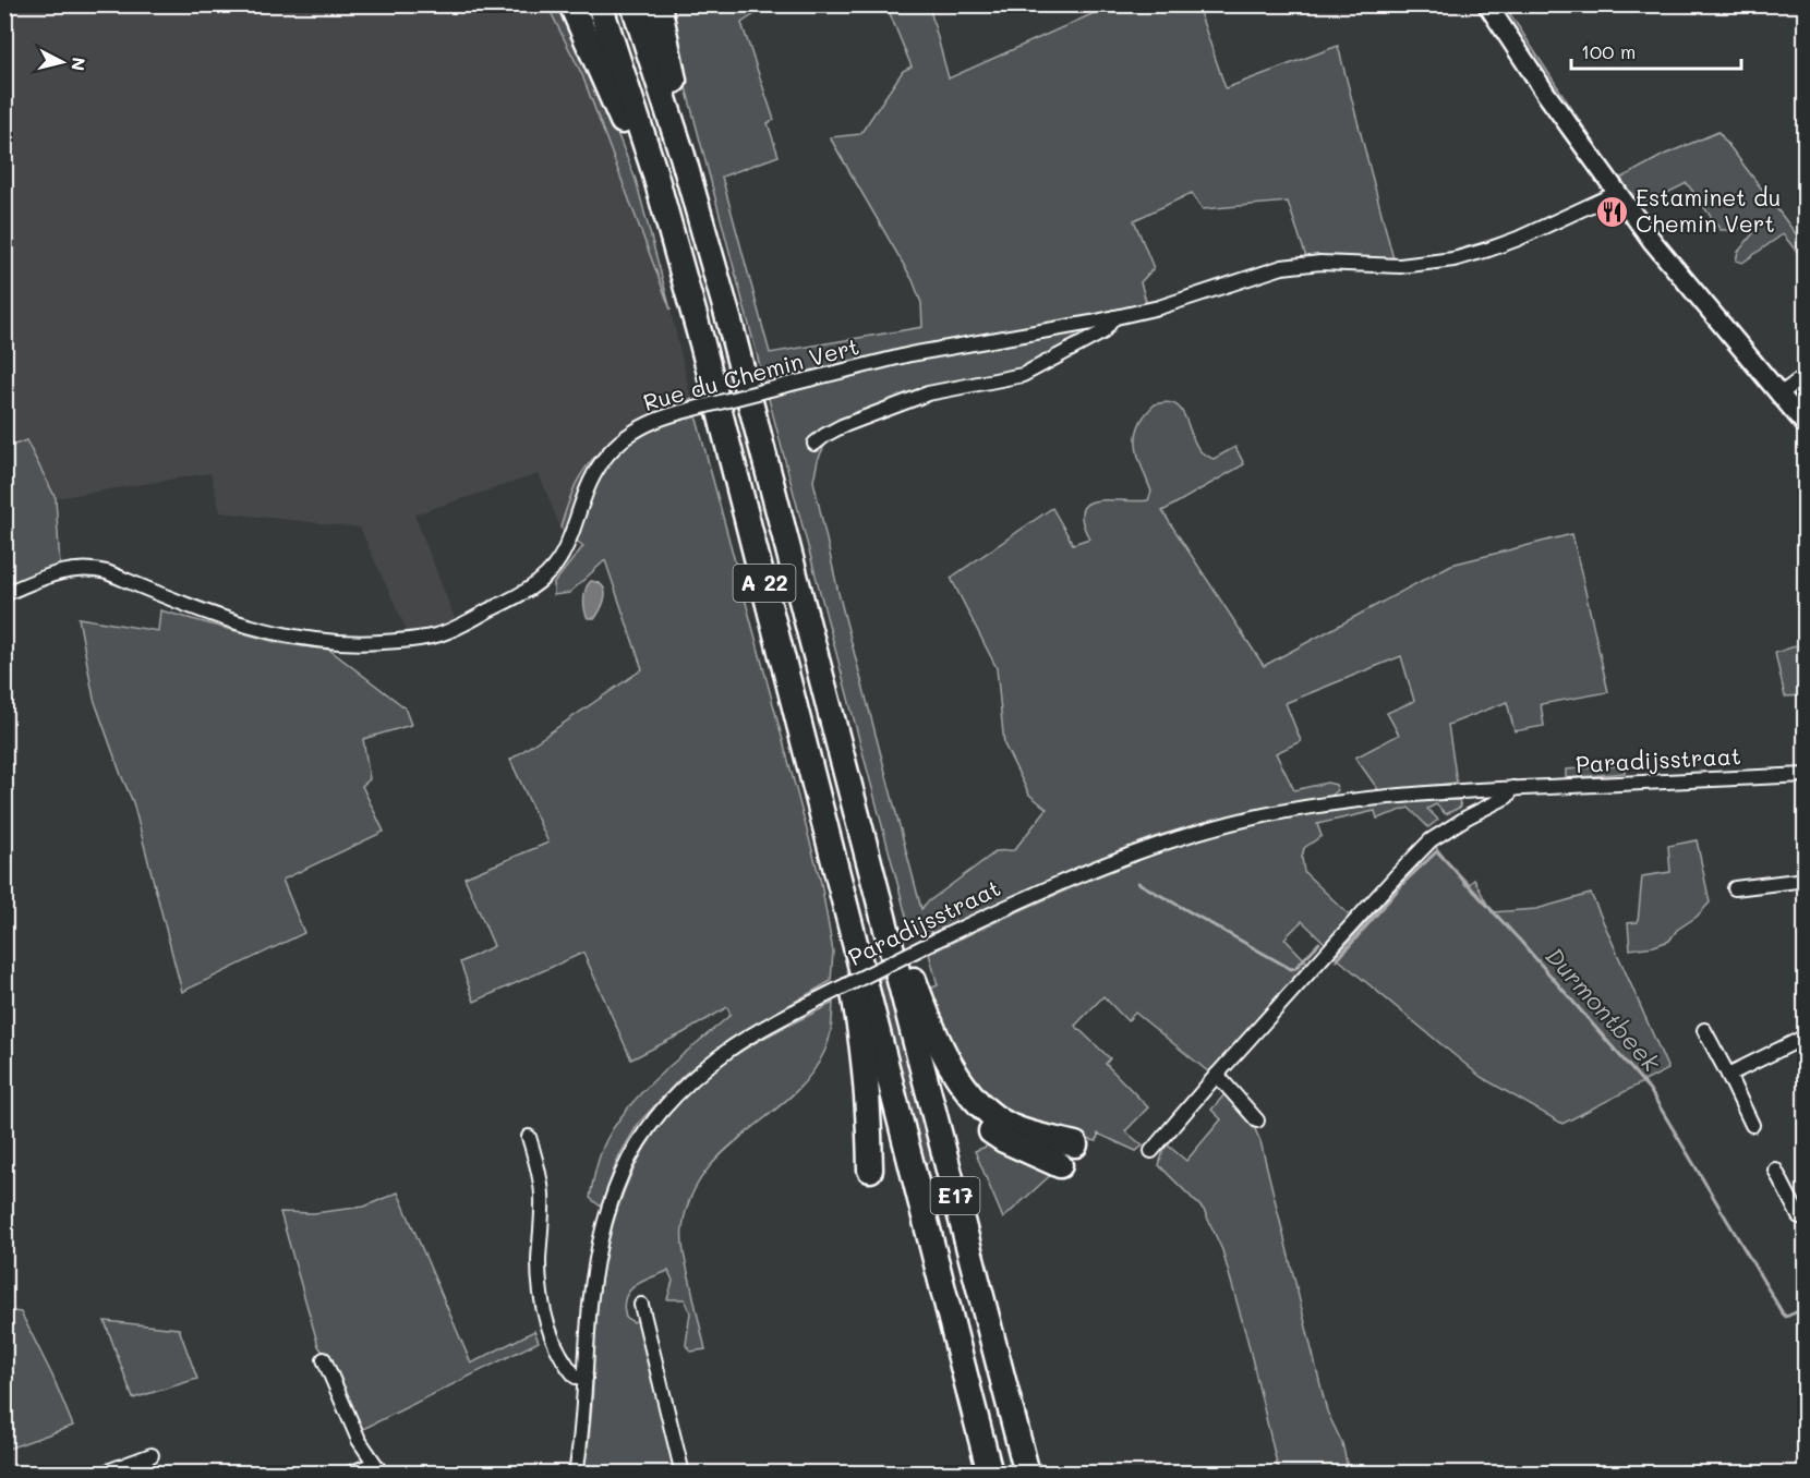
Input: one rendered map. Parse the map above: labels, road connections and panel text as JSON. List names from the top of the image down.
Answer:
{
  "streets": {
    "highway": ["A 22", "E17"],
    "street": ["Rue du Chemin Vert", "Paradijsstraat"]
  },
  "crossings": [
    ["A 22", "E17"]
  ],
  "water": ["Durmontbeek"],
  "places": {
    "restaurant": ["Estaminet du Chemin Vert"]
  },
  "scale_bar": "100 m",
  "north": "right"
}
